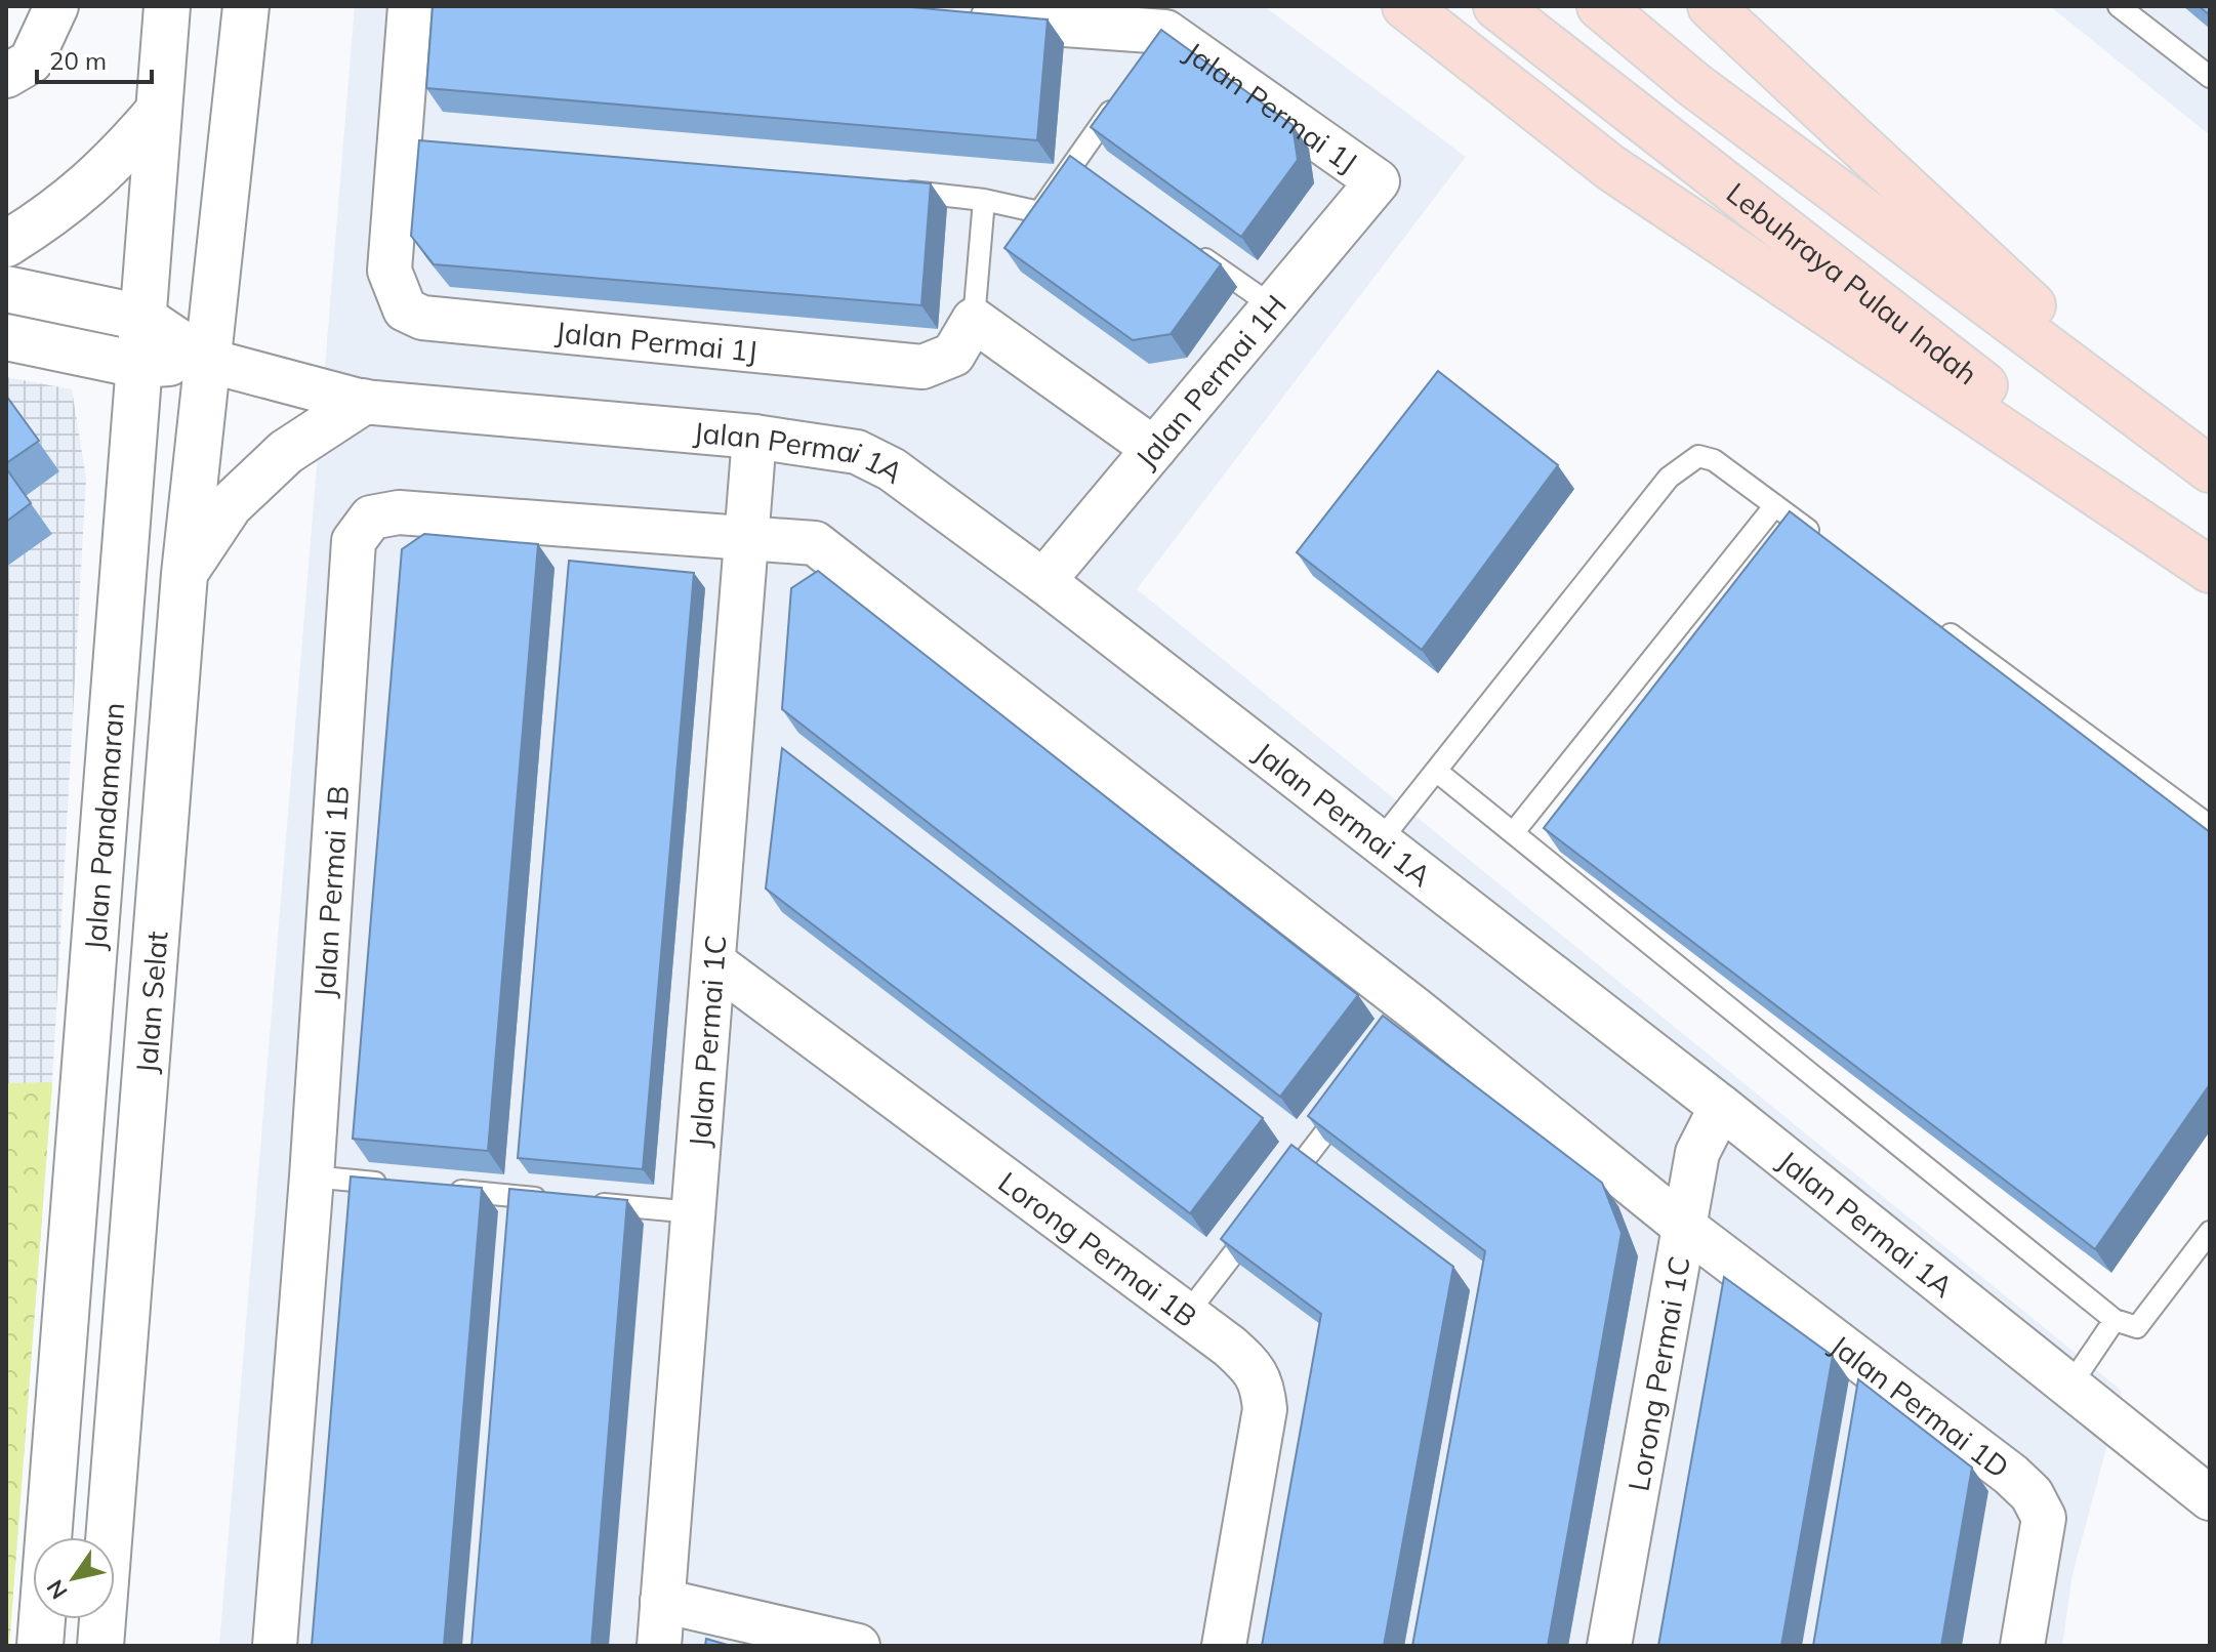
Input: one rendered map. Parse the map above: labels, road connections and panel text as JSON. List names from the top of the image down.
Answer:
{
  "streets": {
    "main road": ["Lebuhraya Pulau Indah", "Jalan Pandamaran", "Jalan Selat"],
    "street": [
      "Jalan Permai 1J",
      "Jalan Permai 1H",
      "Jalan Permai 1A",
      "Jalan Permai 1B",
      "Jalan Permai 1C",
      "Lorong Permai 1B",
      "Lorong Permai 1C",
      "Jalan Permai 1D"
    ]
  },
  "crossings": [
    ["Jalan Permai 1J", "Jalan Permai 1H"],
    ["Jalan Permai 1H", "Jalan Permai 1A"],
    ["Jalan Permai 1A", "Jalan Selat"],
    ["Jalan Permai 1A", "Jalan Permai 1C"],
    ["Jalan Permai 1A", "Lorong Permai 1C"],
    ["Jalan Permai 1B", "Jalan Permai 1C"],
    ["Jalan Permai 1C", "Lorong Permai 1B"],
    ["Lorong Permai 1C", "Jalan Permai 1D"]
  ],
  "scale_bar": "20 m",
  "north": "bottom left"
}
